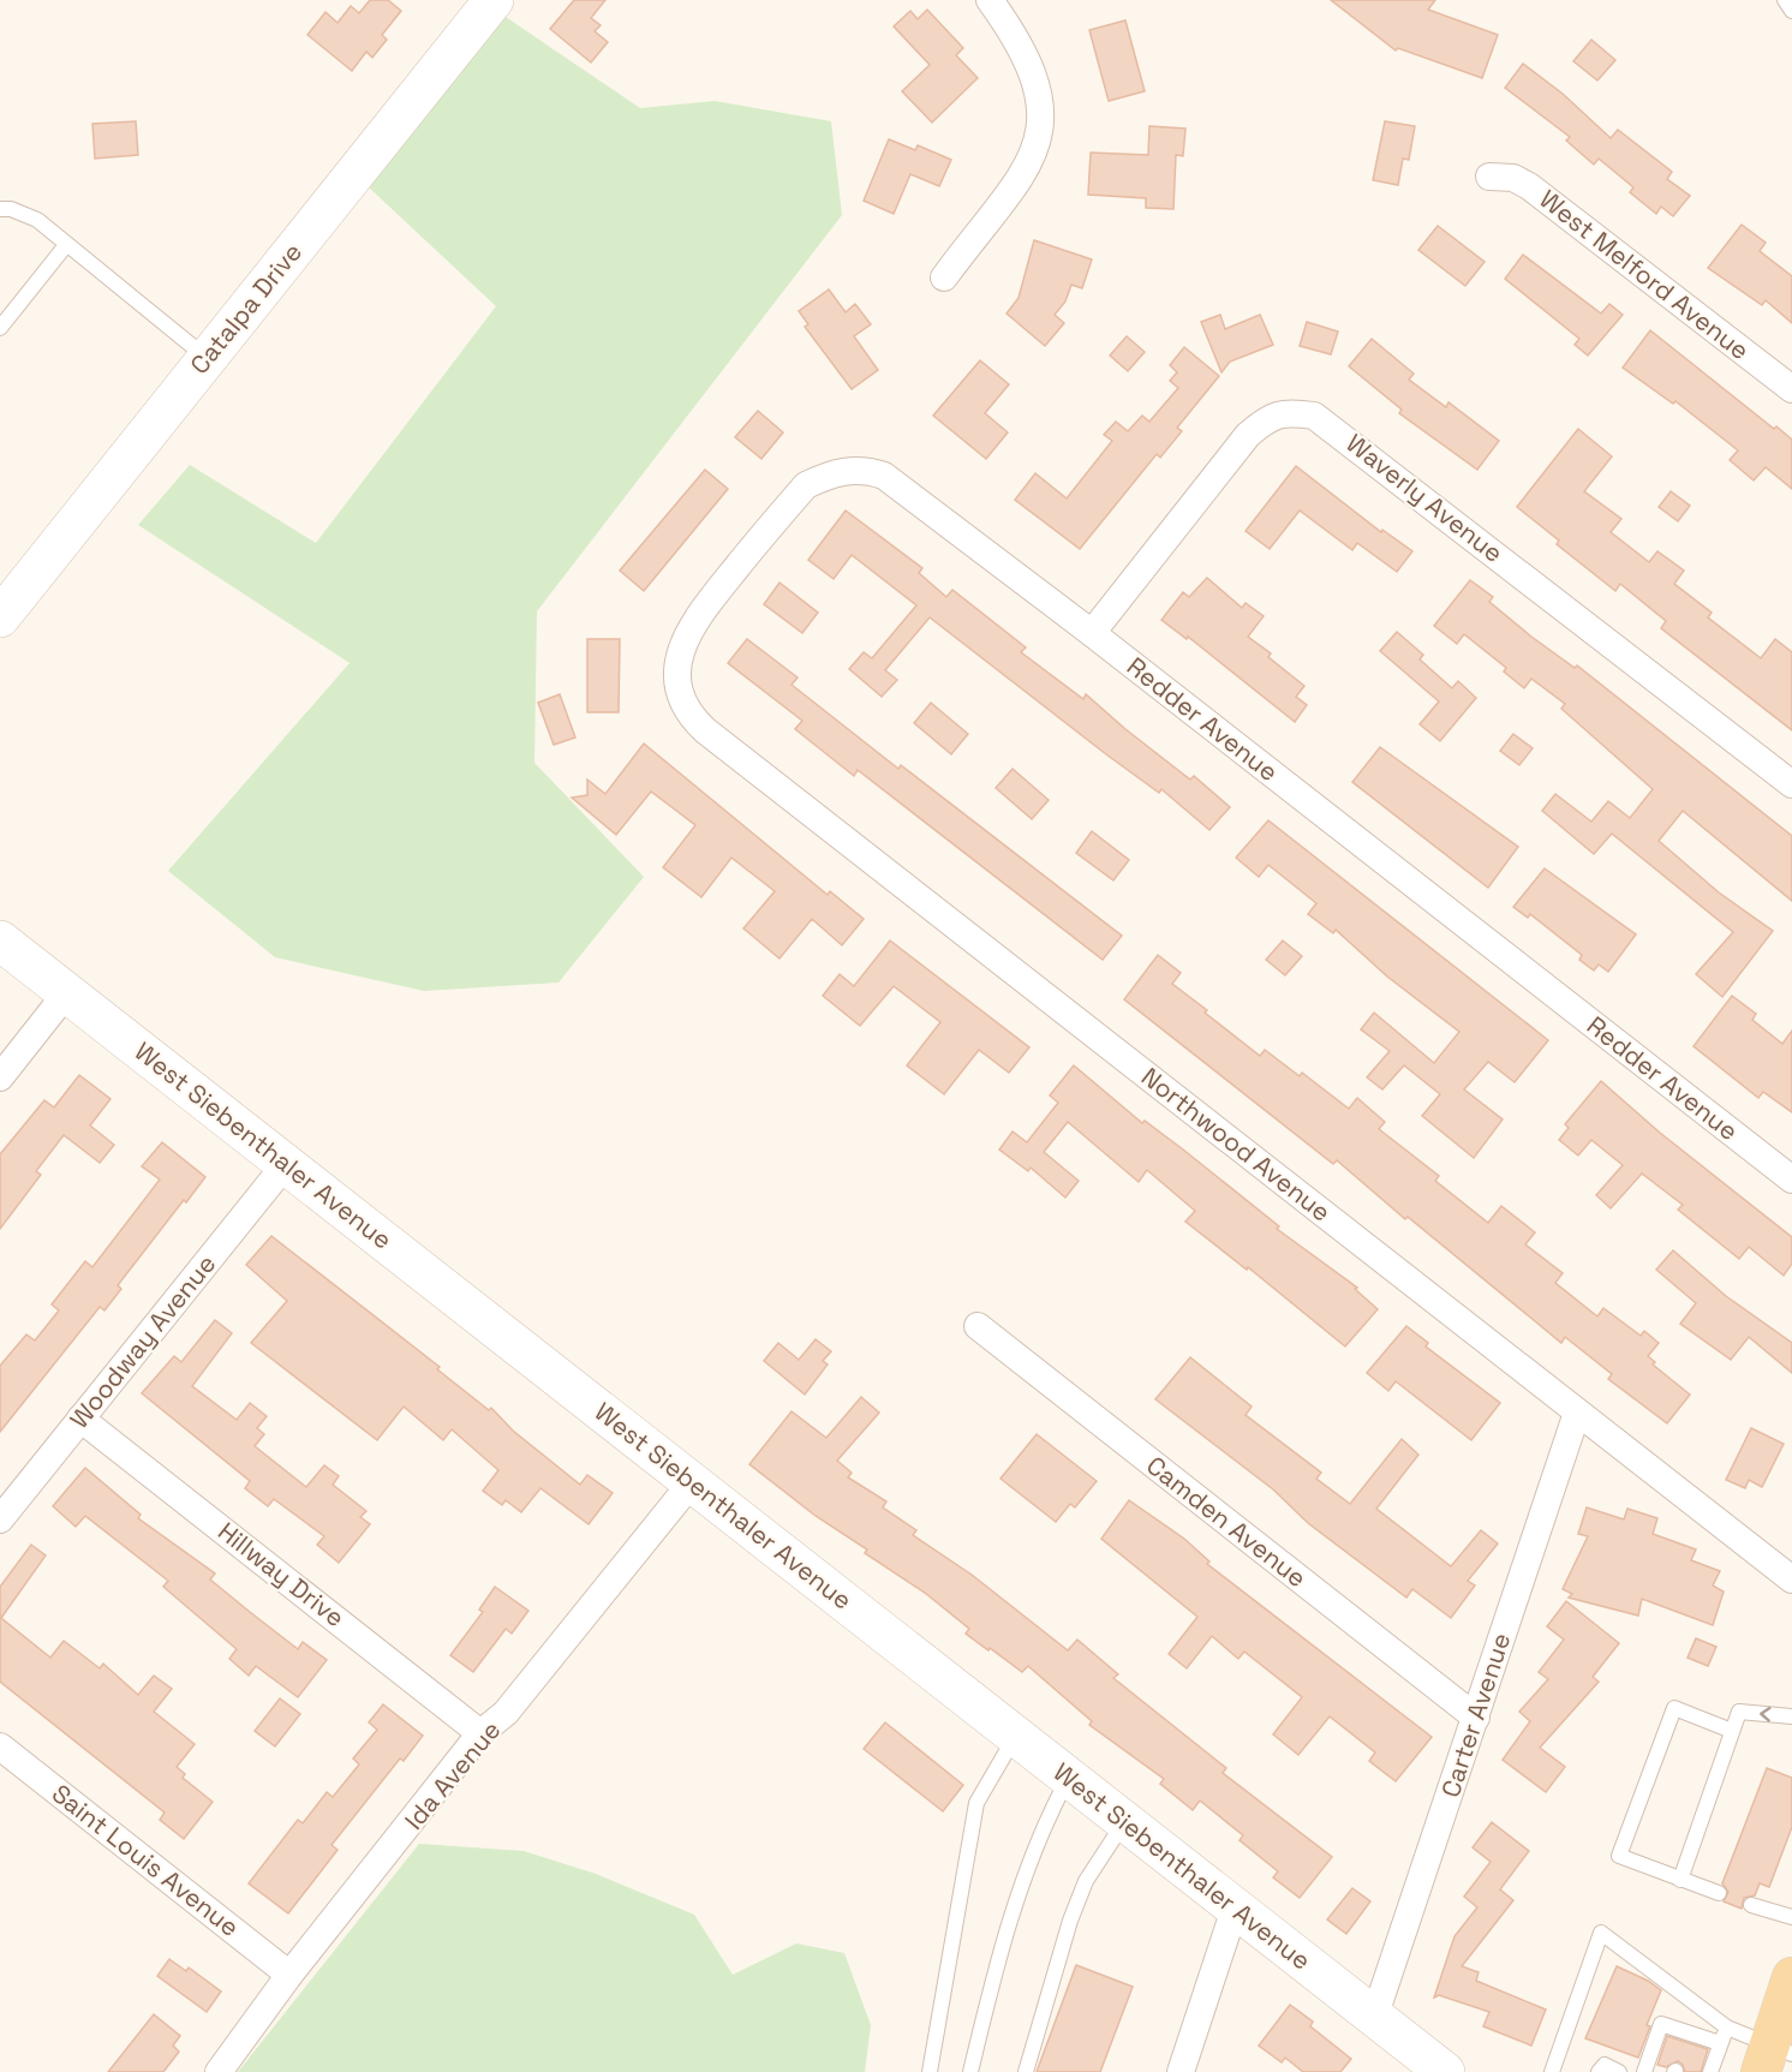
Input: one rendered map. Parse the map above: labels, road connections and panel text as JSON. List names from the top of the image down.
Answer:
{
  "streets": {
    "main road": ["Catalpa Drive", "West Siebenthaler Avenue"],
    "street": [
      "West Melford Avenue",
      "Waverly Avenue",
      "Redder Avenue",
      "Northwood Avenue",
      "Woodway Avenue",
      "Camden Avenue",
      "Hillway Drive",
      "Carter Avenue",
      "Ida Avenue",
      "Saint Louis Avenue"
    ]
  },
  "crossings": [
    ["Waverly Avenue", "Redder Avenue"],
    ["Redder Avenue", "Northwood Avenue"],
    ["Northwood Avenue", "Carter Avenue"],
    ["West Siebenthaler Avenue", "Woodway Avenue"],
    ["West Siebenthaler Avenue", "Carter Avenue"],
    ["West Siebenthaler Avenue", "Ida Avenue"],
    ["Woodway Avenue", "Hillway Drive"],
    ["Camden Avenue", "Carter Avenue"],
    ["Hillway Drive", "Ida Avenue"],
    ["Ida Avenue", "Saint Louis Avenue"]
  ]
}
